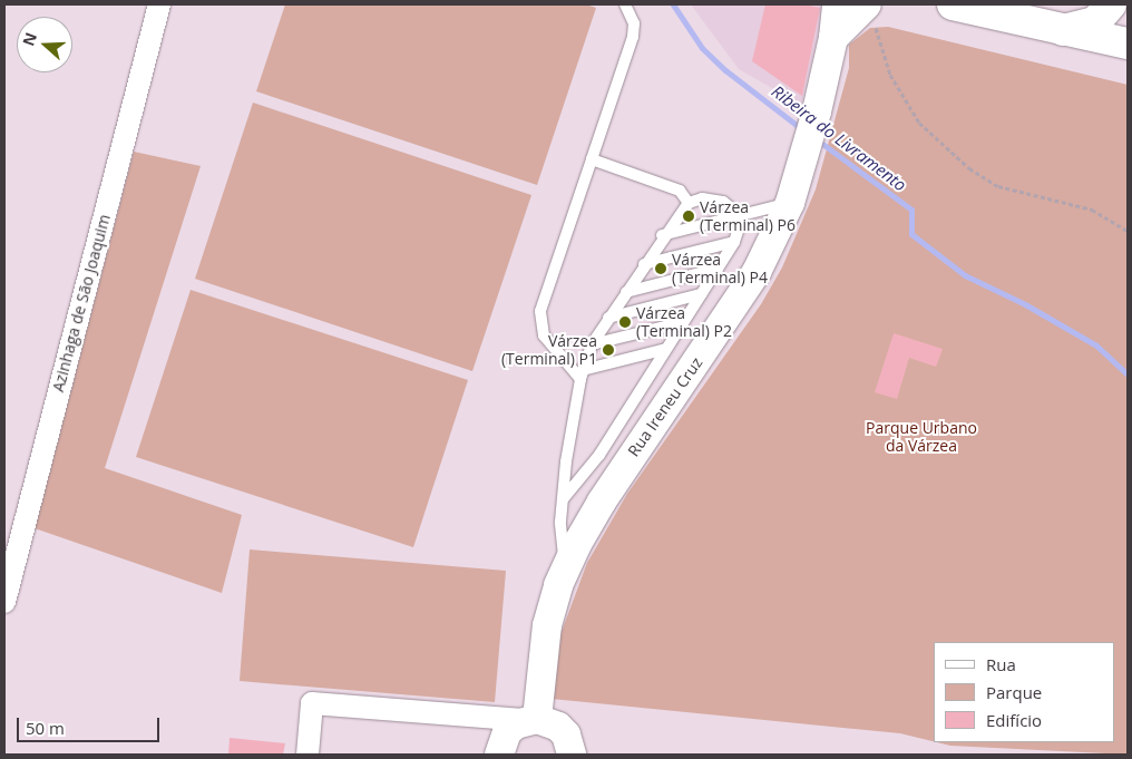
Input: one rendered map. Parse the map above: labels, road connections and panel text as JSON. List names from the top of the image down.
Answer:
{
  "streets": {
    "street": ["Azinhaga de São Joaquim", "Rua Ireneu Cruz"]
  },
  "water": ["Ribeira do Livramento"],
  "parks": ["Parque Urbano da Várzea"],
  "places": [
    "Várzea (Terminal) P6",
    "Várzea (Terminal) P4",
    "Várzea (Terminal) P2",
    "Várzea (Terminal) P1"
  ],
  "legend": ["Rua", "Parque", "Edifício"],
  "scale_bar": "50 m",
  "north": "left"
}
